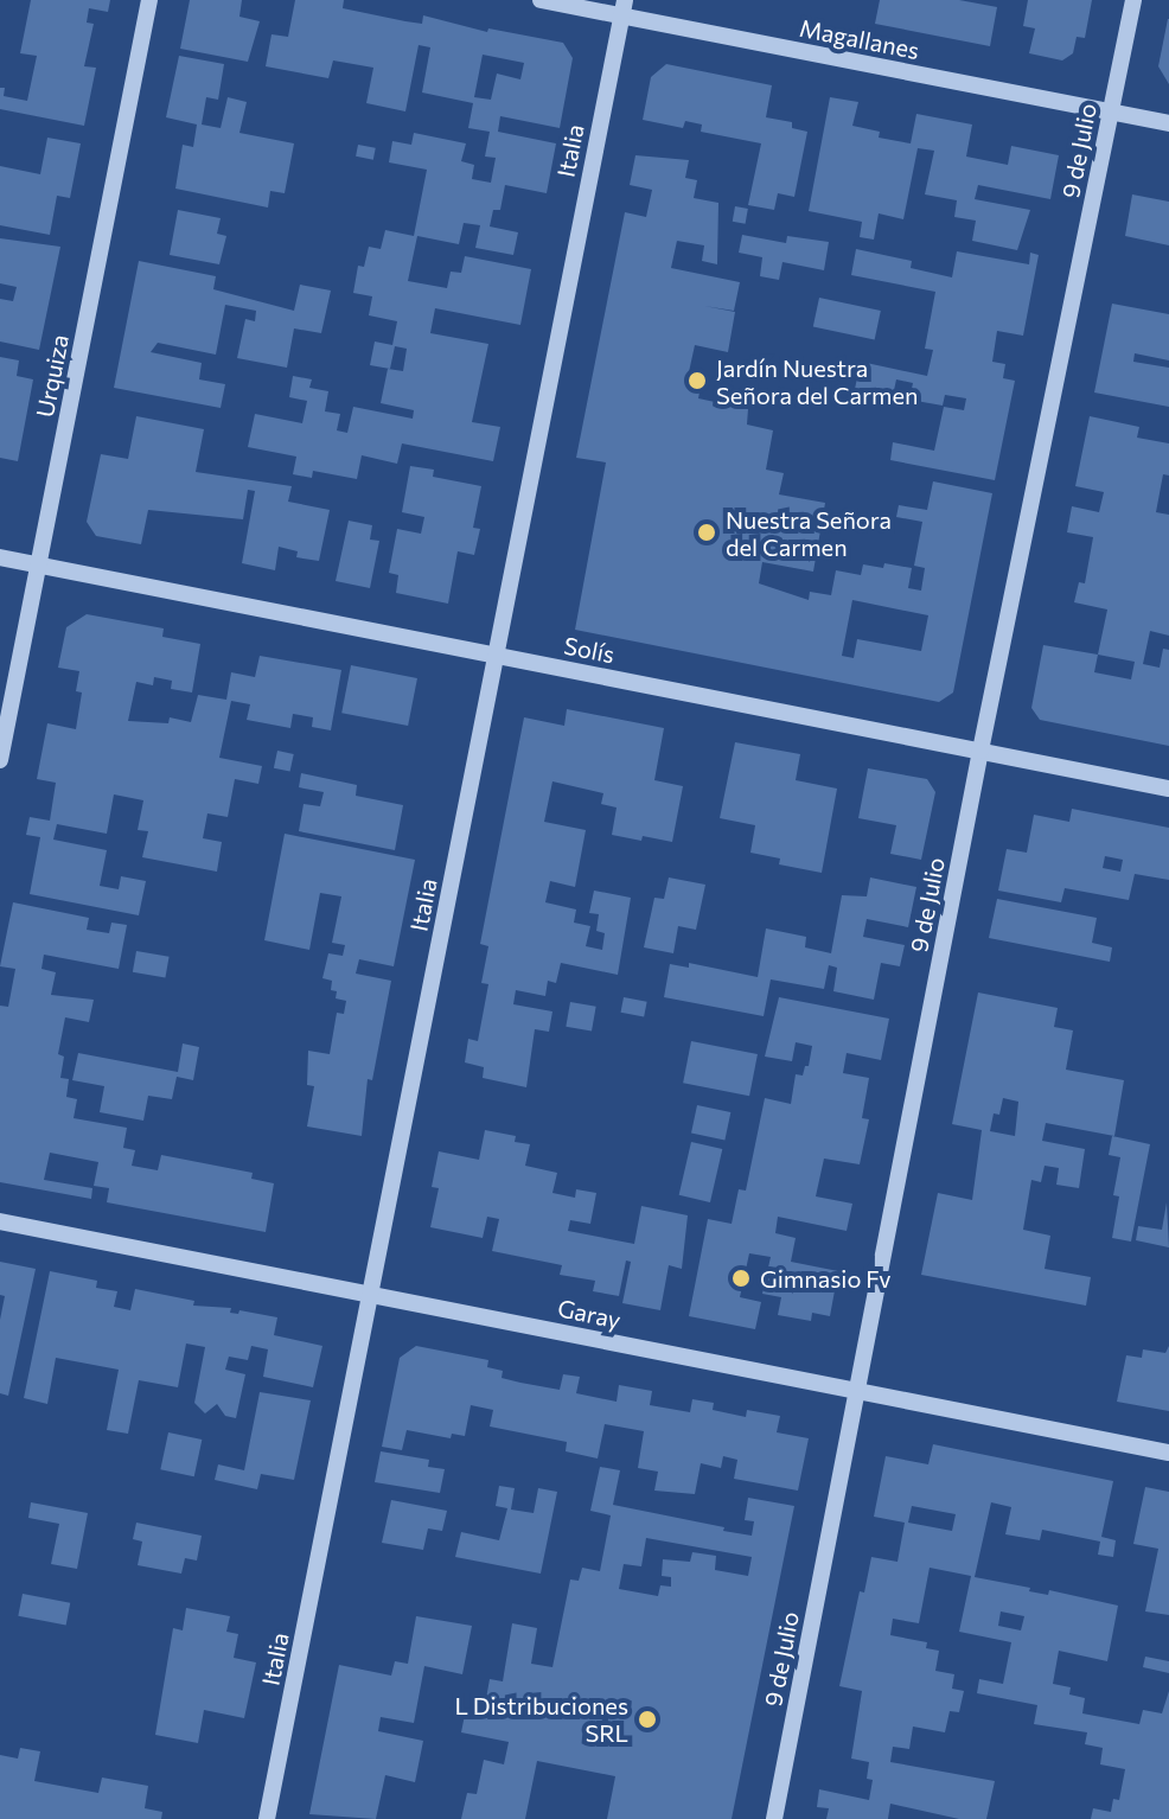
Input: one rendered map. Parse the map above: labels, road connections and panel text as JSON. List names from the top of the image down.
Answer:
{
  "streets": {
    "street": [
      "Magallanes",
      "Italia",
      "9 de Julio",
      "Urquiza",
      "Solís",
      "Garay"
    ]
  },
  "crossings": [
    ["Magallanes", "Italia"],
    ["Magallanes", "9 de Julio"],
    ["Italia", "Solís"],
    ["Italia", "Garay"],
    ["9 de Julio", "Solís"],
    ["9 de Julio", "Garay"],
    ["Urquiza", "Solís"]
  ],
  "places": [
    "Jardín Nuestra Señora del Carmen",
    "Nuestra Señora del Carmen",
    "Gimnasio Fv",
    "L Distribuciones SRL"
  ]
}
